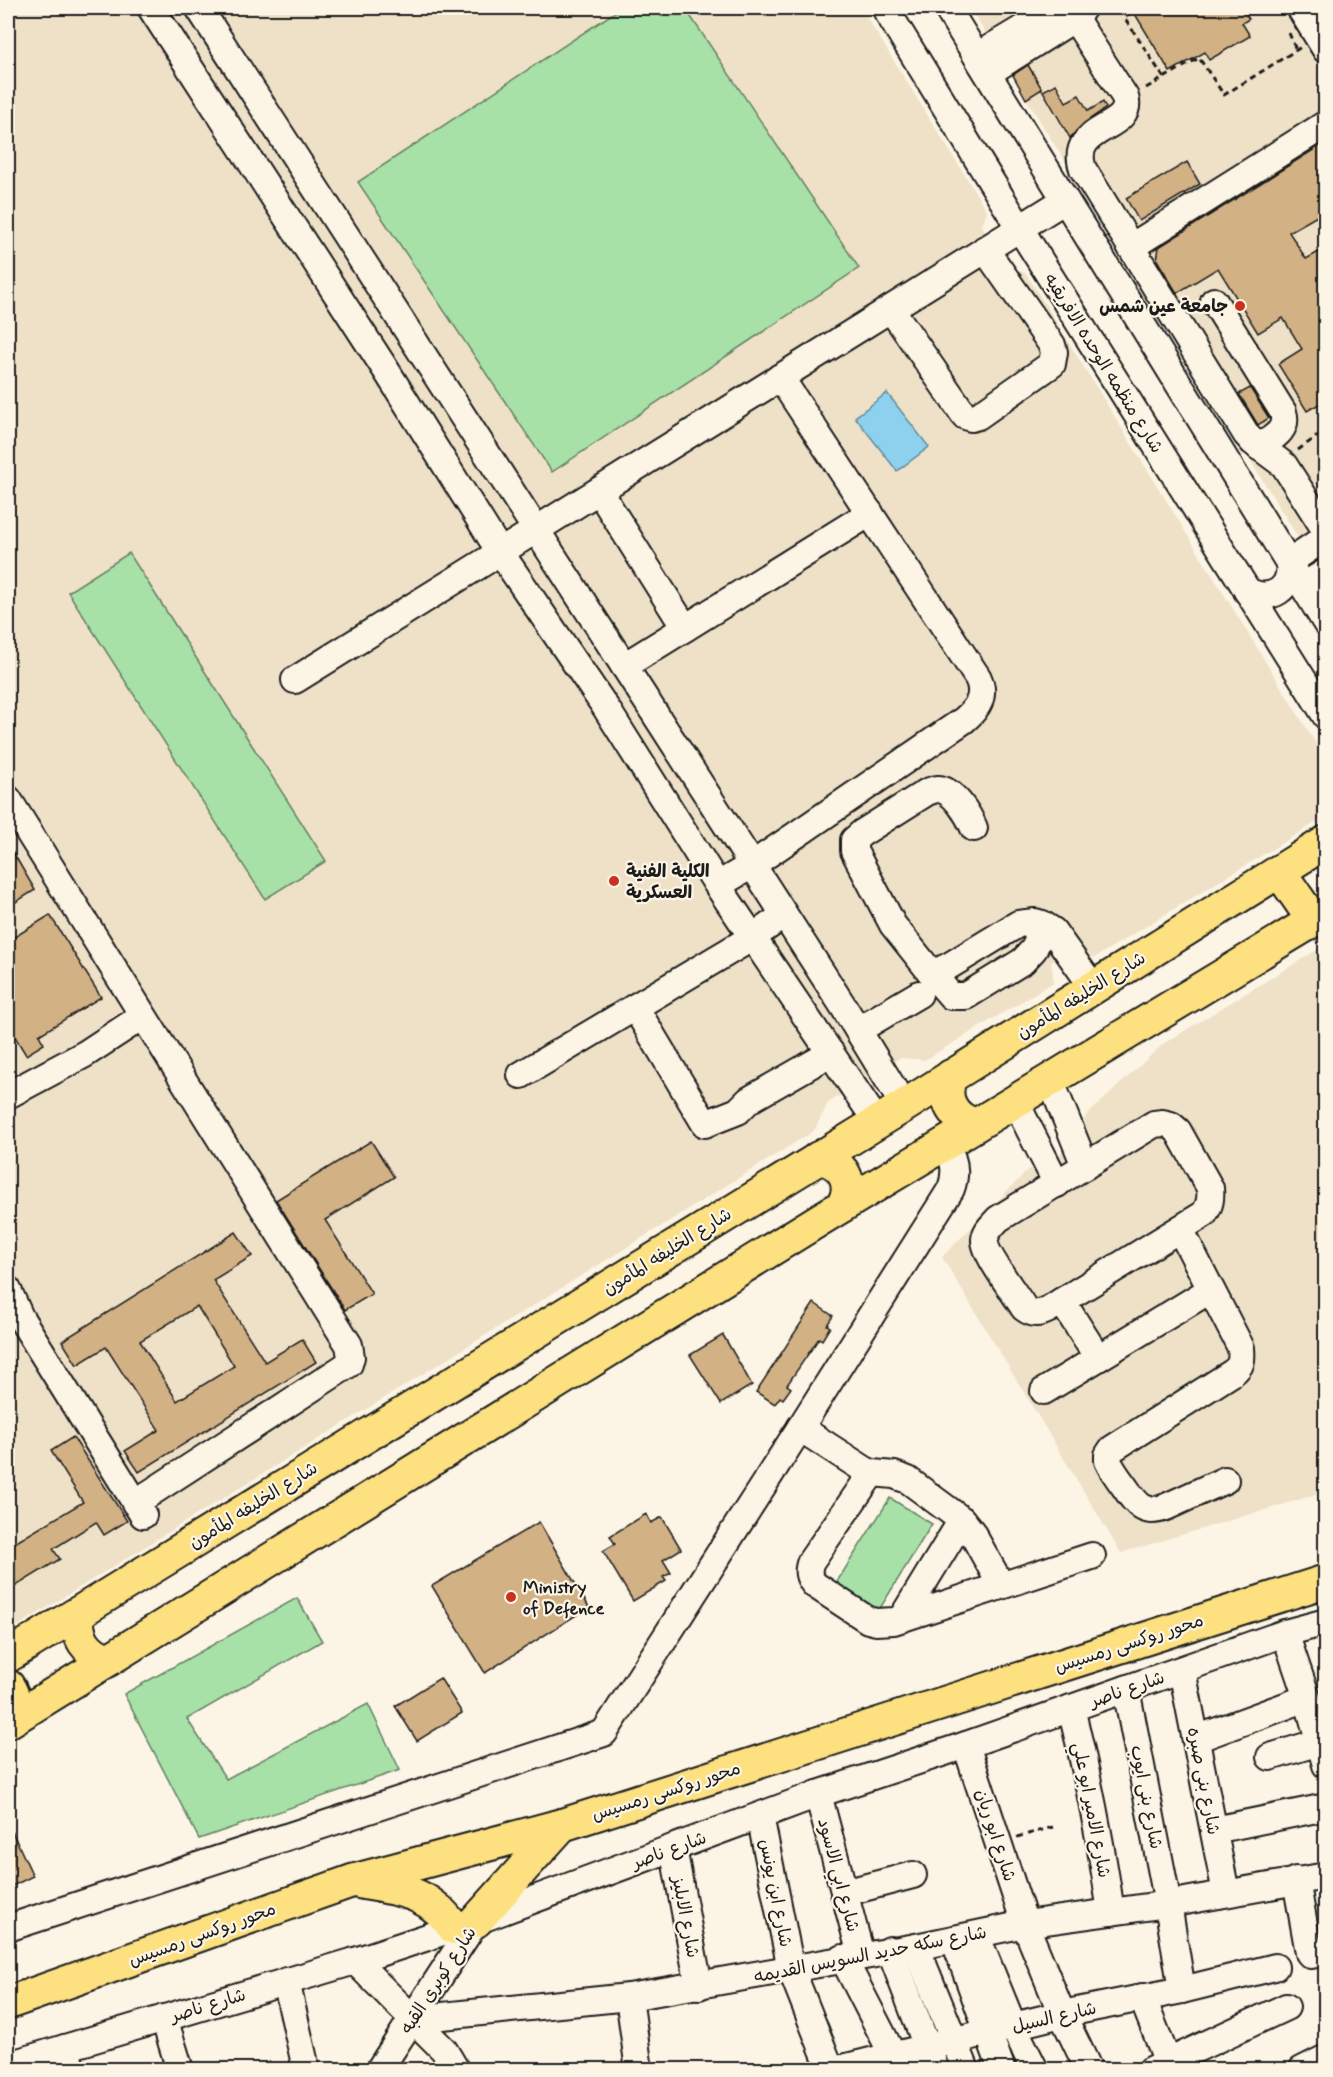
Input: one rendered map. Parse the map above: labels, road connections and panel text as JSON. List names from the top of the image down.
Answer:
{
  "streets": {
    "main road": ["شارع الخليفه المأمون", "محور روكسى رمسيس"],
    "street": [
      "شارع منظمه الوحده الافريقيه",
      "شارع ناصر",
      "شارع بنى صبره",
      "شارع بنى ايوب",
      "شارع الامير ابو علي",
      "شارع ابو ريان",
      "شارع ابي الاسود",
      "شارع ابن يونس",
      "شارع الابليز",
      "شارع سكه حديد السويس القديمه",
      "شارع كوبرى القبه",
      "شارع السيل"
    ]
  },
  "crossings": [
    ["شارع ناصر", "شارع بنى صبره"],
    ["شارع ناصر", "شارع بنى ايوب"],
    ["شارع ناصر", "شارع الامير ابو علي"],
    ["شارع ناصر", "شارع ابو ريان"],
    ["شارع ناصر", "شارع ابي الاسود"],
    ["شارع ناصر", "شارع ابن يونس"],
    ["شارع ناصر", "شارع الابليز"],
    ["شارع ناصر", "شارع كوبرى القبه"],
    ["شارع بنى صبره", "شارع سكه حديد السويس القديمه"],
    ["شارع بنى ايوب", "شارع سكه حديد السويس القديمه"],
    ["شارع بنى ايوب", "شارع السيل"],
    ["شارع الامير ابو علي", "شارع سكه حديد السويس القديمه"],
    ["شارع ابو ريان", "شارع سكه حديد السويس القديمه"],
    ["شارع ابو ريان", "شارع السيل"],
    ["شارع ابي الاسود", "شارع سكه حديد السويس القديمه"],
    ["شارع ابي الاسود", "شارع السيل"],
    ["شارع ابن يونس", "شارع سكه حديد السويس القديمه"],
    ["شارع ابن يونس", "شارع السيل"],
    ["شارع الابليز", "شارع سكه حديد السويس القديمه"],
    ["شارع سكه حديد السويس القديمه", "شارع كوبرى القبه"]
  ],
  "places": ["جامعة عين شمس", "الكلية الفنية العسكرية", "Ministry of Defence"]
}
